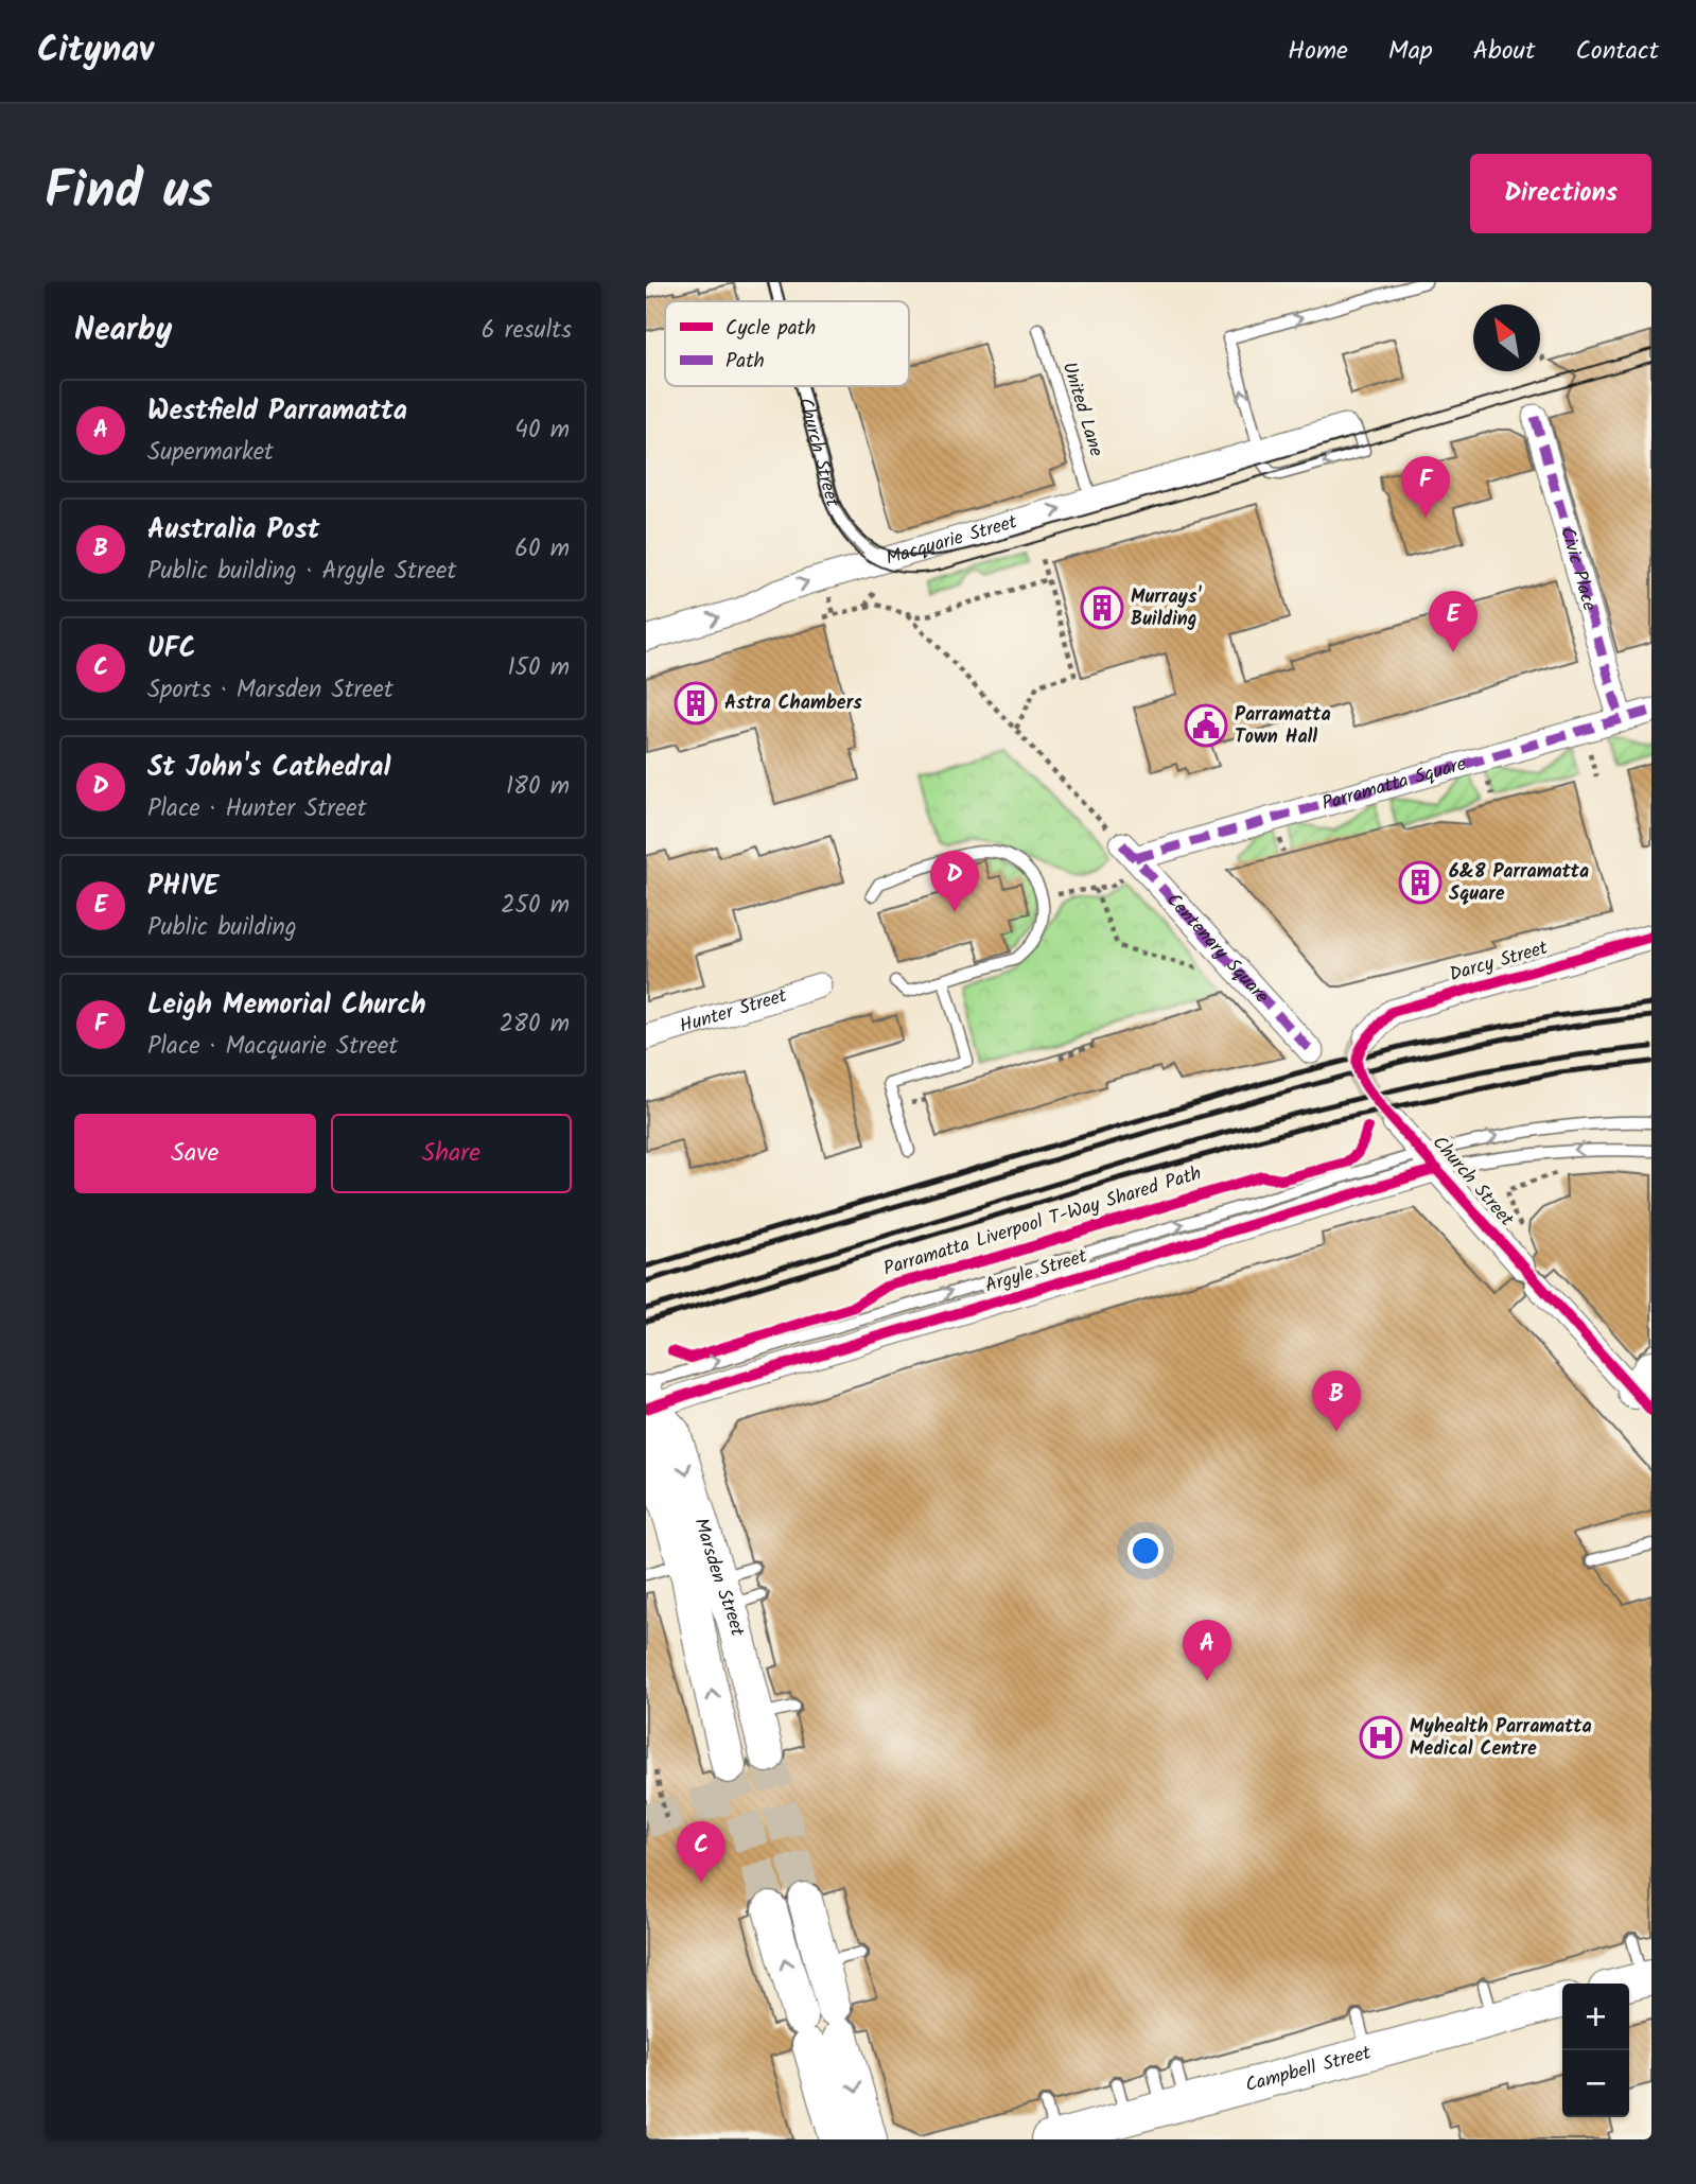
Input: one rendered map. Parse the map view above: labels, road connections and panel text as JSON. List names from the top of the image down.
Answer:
{
  "streets": {
    "main road": ["Marsden Street", "Campbell Street"],
    "street": [
      "Church Street",
      "Macquarie Street",
      "Civic Place",
      "Parramatta Square",
      "Centenary Square",
      "Darcy Street",
      "Hunter Street",
      "Argyle Street"
    ],
    "lane": ["United Lane"],
    "cycle path": ["Parramatta Liverpool T-Way Shared Path"]
  },
  "crossings": [
    ["United Lane", "Macquarie Street"],
    ["Church Street", "Macquarie Street"],
    ["Church Street", "Argyle Street"],
    ["Civic Place", "Parramatta Square"],
    ["Parramatta Square", "Centenary Square"],
    ["Argyle Street", "Marsden Street"]
  ],
  "one_way": ["Macquarie Street"],
  "places": {
    "building": ["Murrays' Building", "Astra Chambers", "6&8 Parramatta Square"],
    "public building": ["Parramatta Town Hall"],
    "hospital": ["Myhealth Parramatta Medical Centre"]
  },
  "legend": ["Cycle path", "Path"],
  "north": "top left",
  "page": {
    "header": "Citynav",
    "nav": [
      "Home",
      "Map",
      "About",
      "Contact"
    ],
    "title": "Find us",
    "buttons": [
      "Directions",
      ["Save", "Share"]
    ],
    "heading": ["Nearby", "6 results"],
    "list": [
      {
        "mark": "A",
        "name": "Westfield Parramatta",
        "note": "Supermarket",
        "value": "40 m"
      },
      {
        "mark": "B",
        "name": "Australia Post",
        "note": "Public building · Argyle Street",
        "value": "60 m"
      },
      {
        "mark": "C",
        "name": "UFC",
        "note": "Sports · Marsden Street",
        "value": "150 m"
      },
      {
        "mark": "D",
        "name": "St John's Cathedral",
        "note": "Place · Hunter Street",
        "value": "180 m"
      },
      {
        "mark": "E",
        "name": "PHIVE",
        "note": "Public building",
        "value": "250 m"
      },
      {
        "mark": "F",
        "name": "Leigh Memorial Church",
        "note": "Place · Macquarie Street",
        "value": "280 m"
      }
    ],
    "pins": [
      "F",
      "E",
      "D",
      "B",
      "A",
      "C"
    ],
    "map_buttons": ["+", "−"]
  }
}
